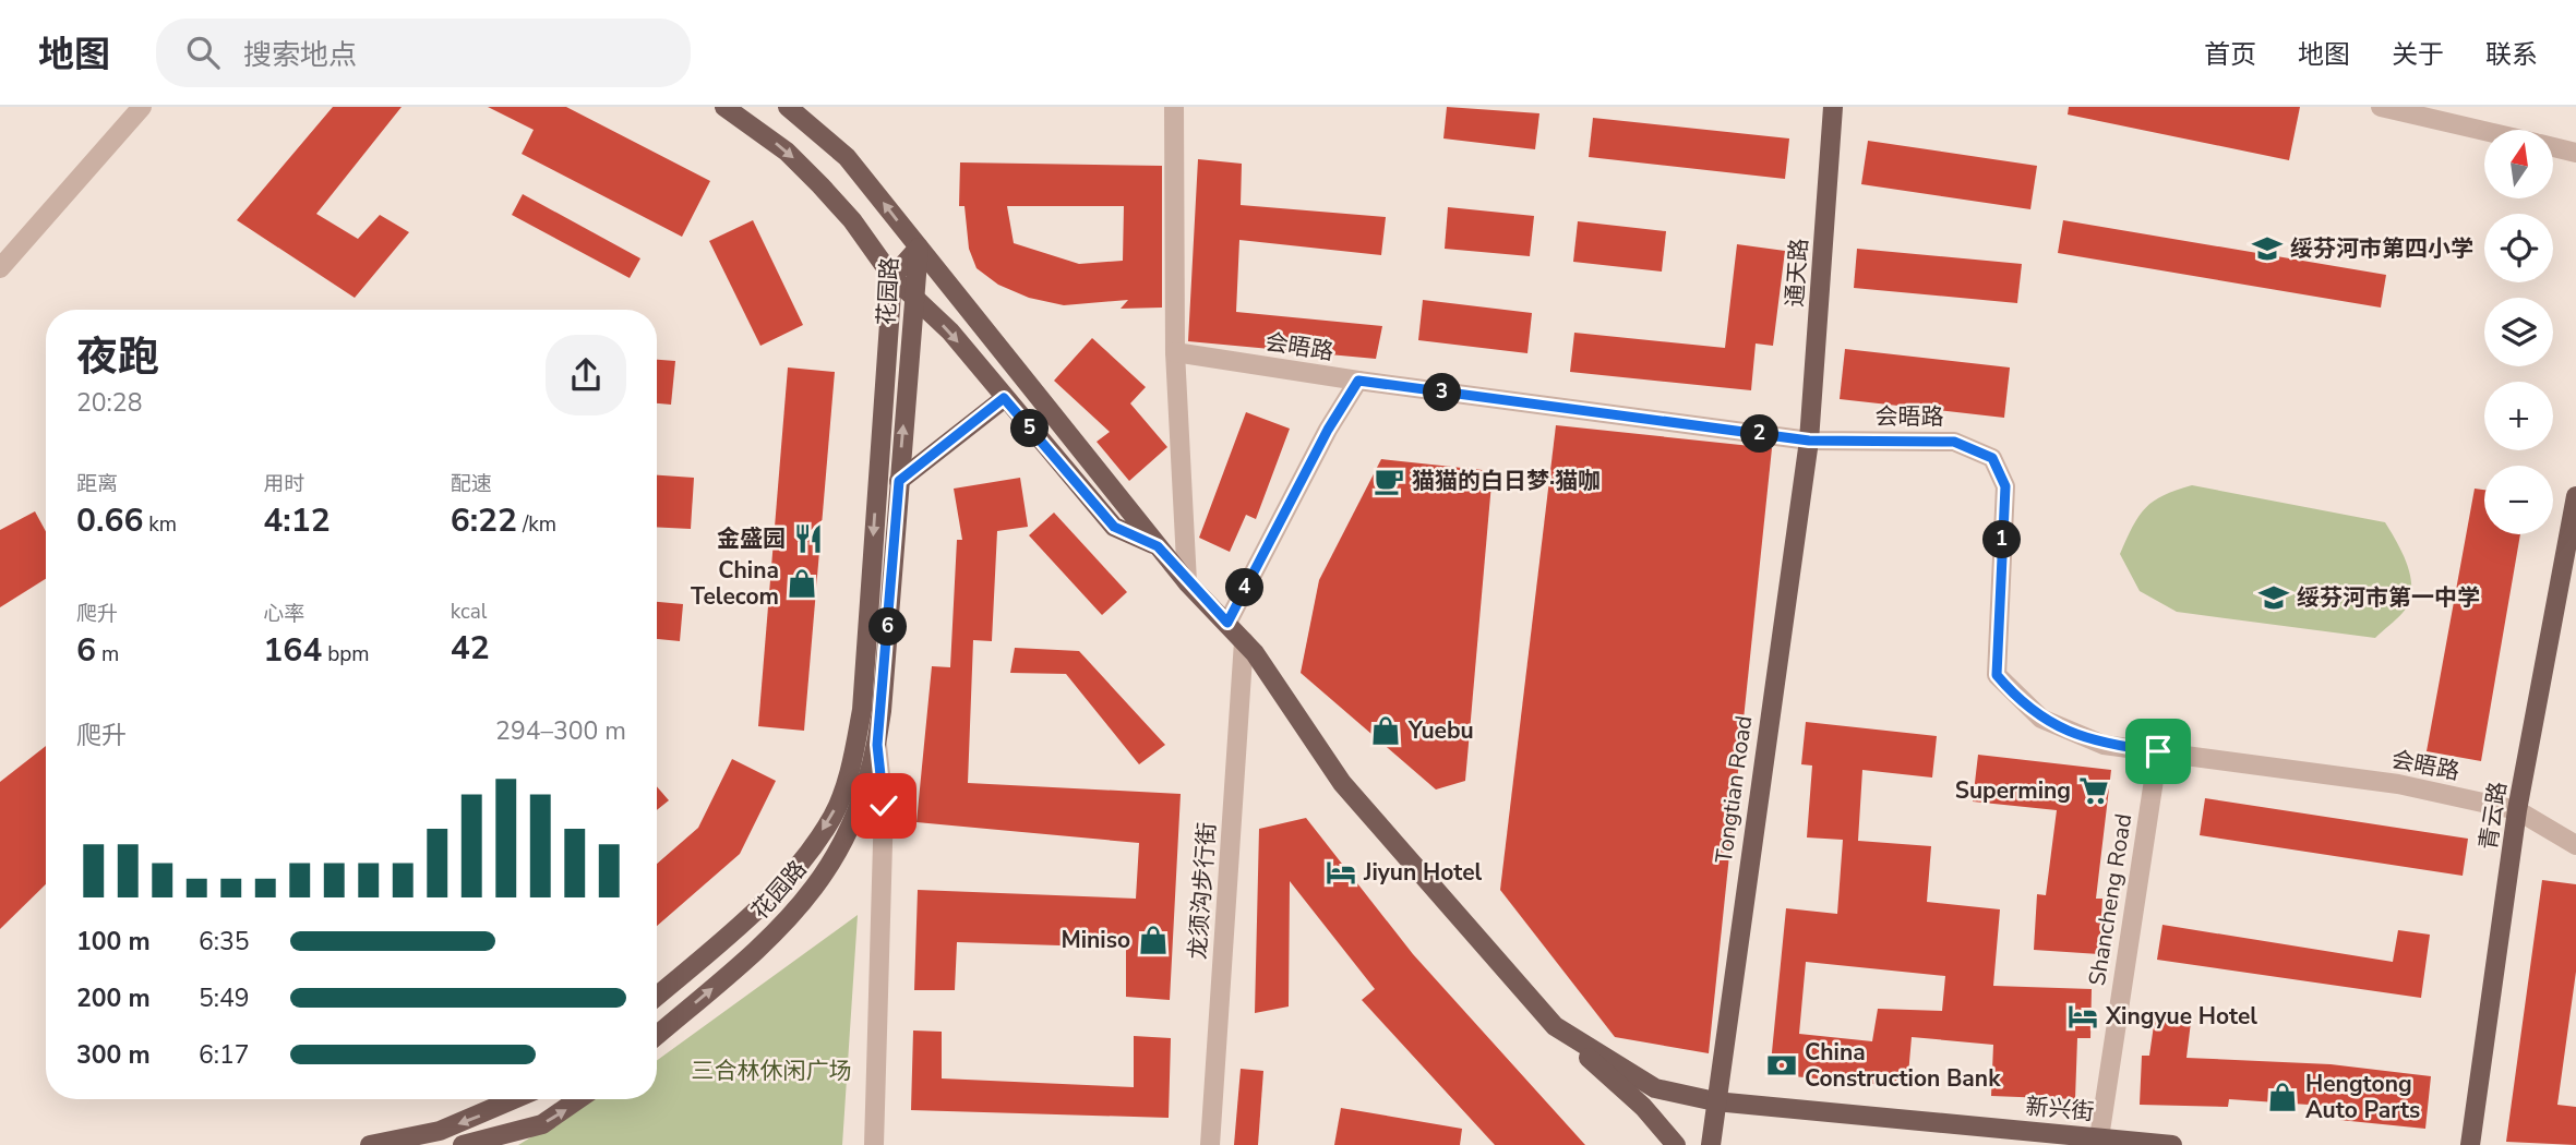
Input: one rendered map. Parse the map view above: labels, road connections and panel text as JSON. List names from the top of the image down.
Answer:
{
  "streets": {
    "main road": [
      "通天路",
      "花园路",
      "Tongtian Road",
      "青云路",
      "新兴街"
    ],
    "street": ["会晤路", "龙须沟步行街", "Shancheng Road"]
  },
  "crossings": [
    ["通天路", "会晤路"],
    ["通天路", "Tongtian Road"],
    ["会晤路", "Tongtian Road"],
    ["会晤路", "青云路"],
    ["会晤路", "Shancheng Road"],
    ["Tongtian Road", "新兴街"],
    ["Shancheng Road", "新兴街"]
  ],
  "parks": ["三合林休闲广场"],
  "places": {
    "school or university": ["绥芬河市第四小学", "绥芬河市第一中学"],
    "cafe": ["猫猫的白日梦·猫咖"],
    "restaurant": ["金盛园"],
    "shop": [
      "China Telecom",
      "Yuebu",
      "Miniso",
      "Hengtong Auto Parts"
    ],
    "supermarket": ["Superming"],
    "hotel": ["Jiyun Hotel", "Xingyue Hotel"],
    "bank": ["China Construction Bank"]
  },
  "north": "top",
  "page": {
    "header": "地图",
    "search": "搜索地点",
    "nav": [
      "首页",
      "地图",
      "关于",
      "联系"
    ],
    "map_buttons": ["+", "−"],
    "heading": ["夜跑", "20:28"],
    "pins": [
      "3",
      "5",
      "2",
      "1",
      "4",
      "6"
    ],
    "stats": [
      ["距离", "0.66 km"],
      ["用时", "4:12"],
      ["配速", "6:22 /km"],
      ["爬升", "6 m"],
      ["心率", "164 bpm"],
      ["kcal", "42"]
    ],
    "chart": ["爬升", "294–300 m"],
    "list": [
      {
        "name": "100 m",
        "note": "6:35"
      },
      {
        "name": "200 m",
        "note": "5:49"
      },
      {
        "name": "300 m",
        "note": "6:17"
      }
    ]
  }
}
